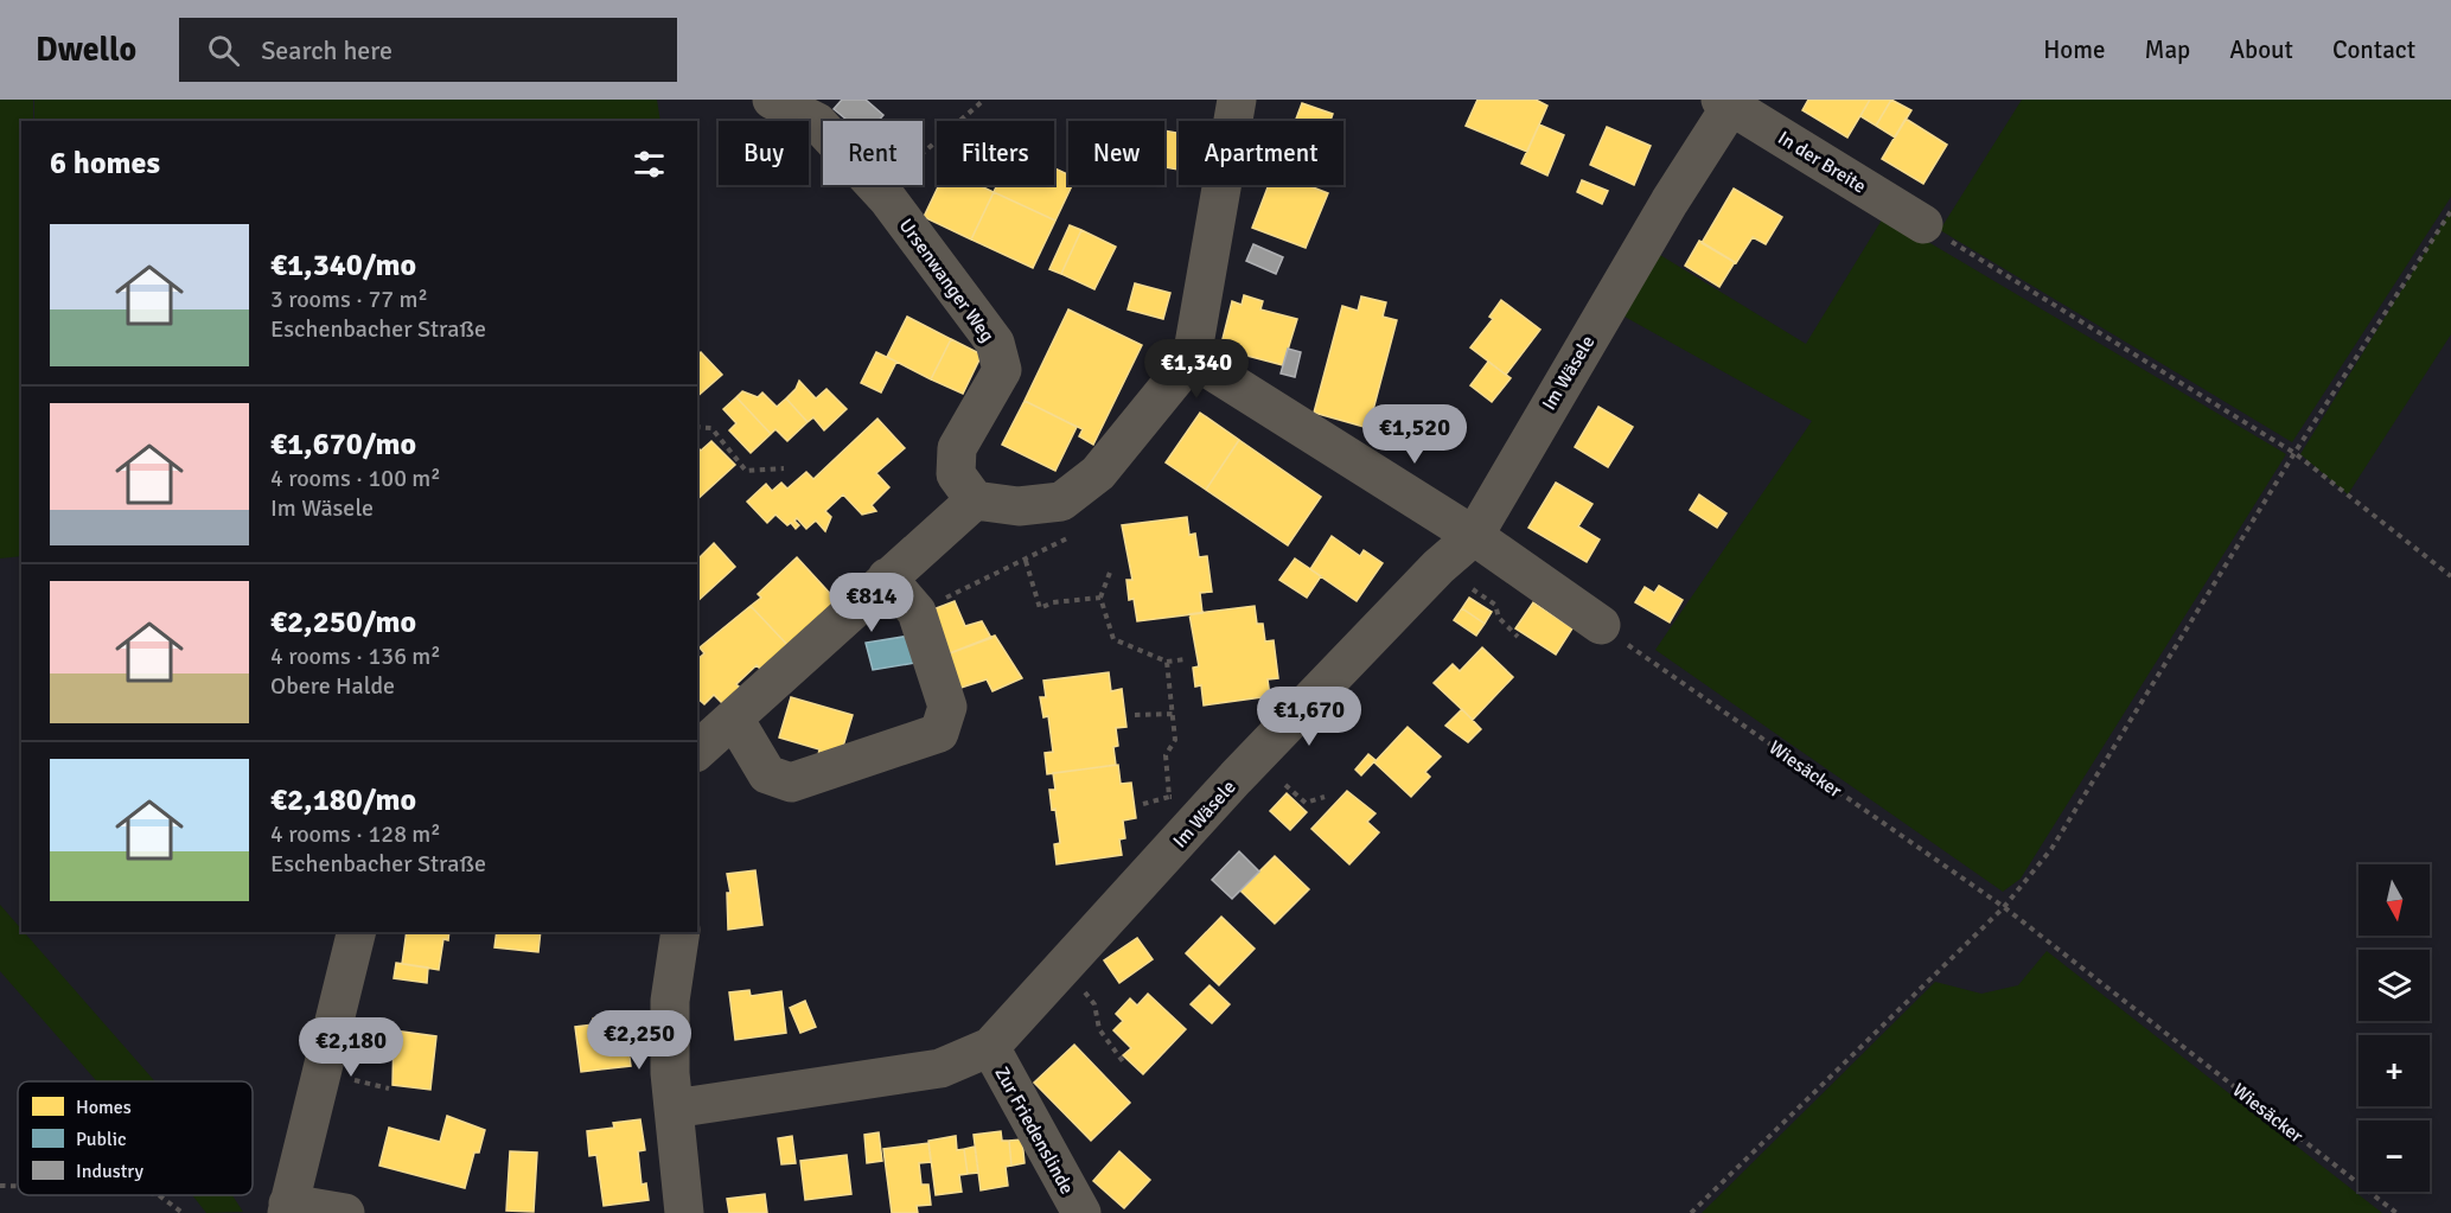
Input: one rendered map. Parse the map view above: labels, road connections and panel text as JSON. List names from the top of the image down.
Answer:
{
  "streets": {
    "street": [
      "In der Breite",
      "Ursenwanger Weg",
      "Im Wäsele",
      "Zur Friedenslinde"
    ],
    "path": ["Wiesäcker"]
  },
  "crossings": [
    ["In der Breite", "Im Wäsele"],
    ["Im Wäsele", "Zur Friedenslinde"]
  ],
  "legend": ["Homes", "Public", "Industry"],
  "north": "bottom",
  "page": {
    "header": "Dwello",
    "search": "Search here",
    "nav": [
      "Home",
      "Map",
      "About",
      "Contact"
    ],
    "chip": [
      "Buy",
      "Rent",
      "Filters",
      "New",
      "Apartment"
    ],
    "heading": "6 homes",
    "list": [
      {
        "name": "€1,340/mo",
        "note": "3 rooms · 77 m² · Eschenbacher Straße"
      },
      {
        "name": "€1,670/mo",
        "note": "4 rooms · 100 m² · Im Wäsele"
      },
      {
        "name": "€2,250/mo",
        "note": "4 rooms · 136 m² · Obere Halde"
      },
      {
        "name": "€2,180/mo",
        "note": "4 rooms · 128 m² · Eschenbacher Straße"
      }
    ],
    "price": [
      "€1,340",
      "€1,520",
      "€814",
      "€1,670",
      "€2,250",
      "€2,180"
    ],
    "map_buttons": ["+", "−"]
  }
}
